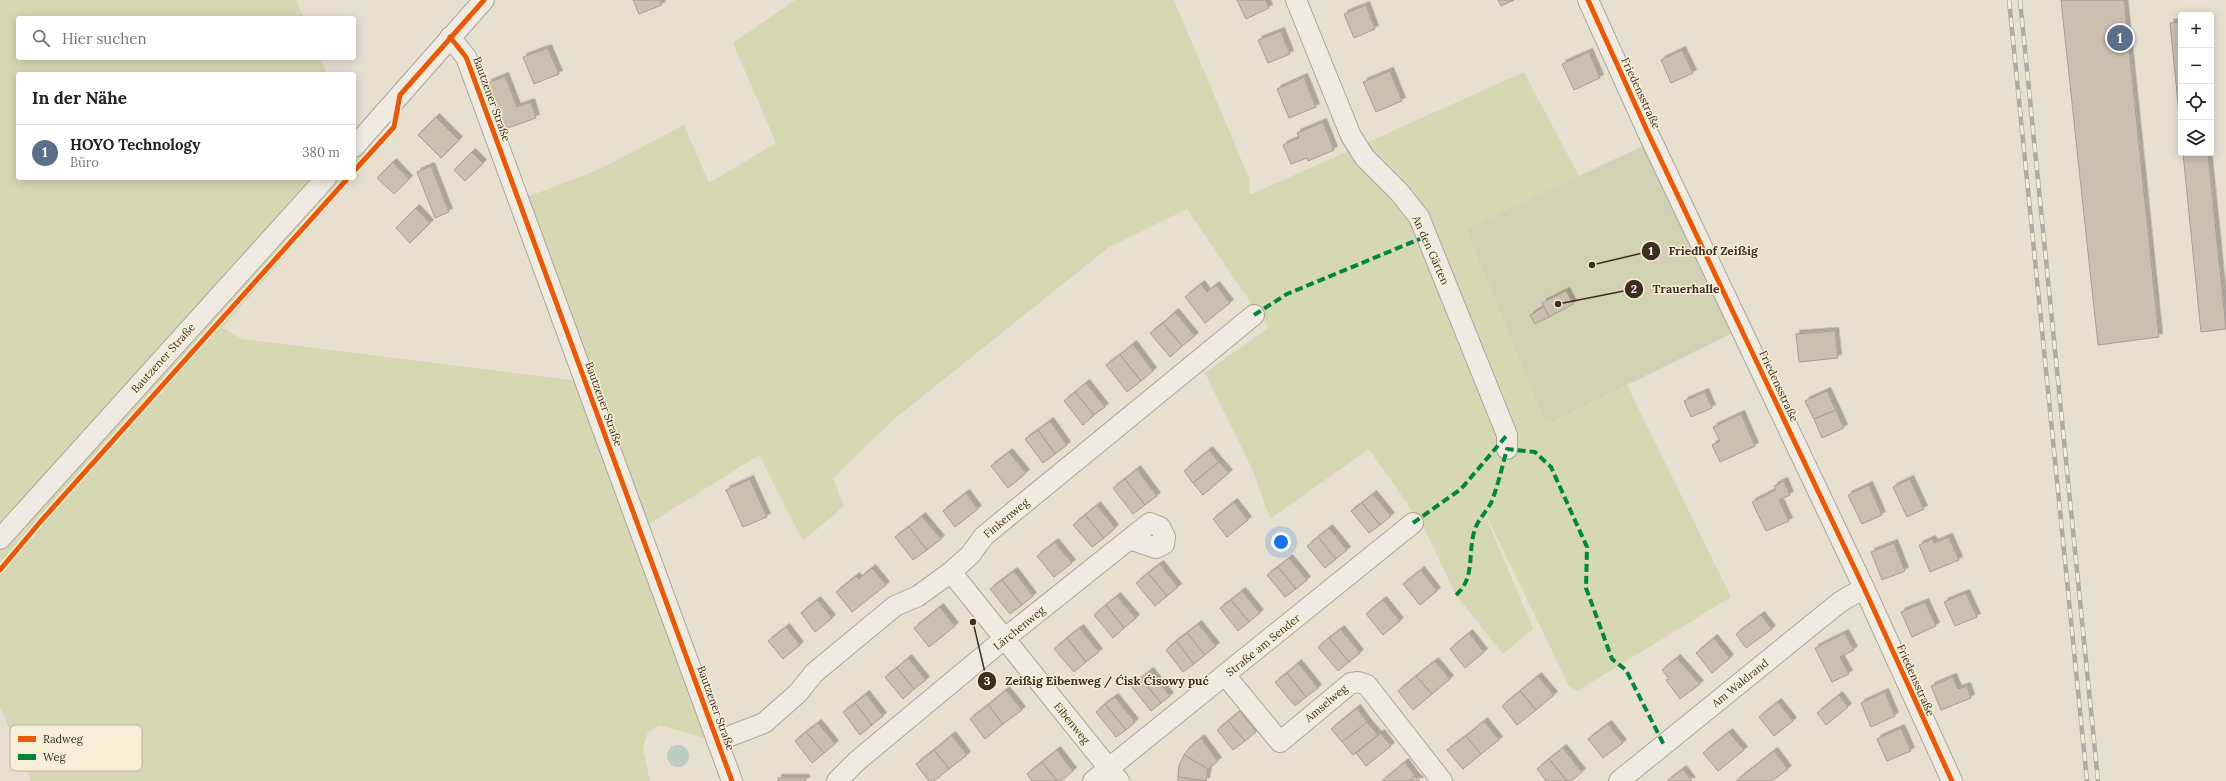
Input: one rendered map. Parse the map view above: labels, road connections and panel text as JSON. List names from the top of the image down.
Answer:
{
  "streets": {
    "street": [
      "Friedensstraße",
      "Bautzener Straße",
      "An den Gärten",
      "Finkenweg",
      "Lärchenweg",
      "Straße am Sender",
      "Am Waldrand",
      "Amselweg",
      "Eibenweg"
    ]
  },
  "crossings": [
    ["Friedensstraße", "Am Waldrand"],
    ["Bautzener Straße", "Finkenweg"],
    ["Finkenweg", "Eibenweg"],
    ["Lärchenweg", "Eibenweg"],
    ["Straße am Sender", "Amselweg"],
    ["Straße am Sender", "Eibenweg"]
  ],
  "places": ["Friedhof Zeißig", "Trauerhalle", "Zeißig Eibenweg / Ćisk Ćisowy puć"],
  "legend": ["Radweg", "Weg"],
  "page": {
    "map_buttons": ["+", "−"],
    "search": "Hier suchen",
    "pins": "1",
    "heading": "In der Nähe",
    "list": [
      {
        "mark": "1",
        "name": "HOYO Technology",
        "note": "Büro",
        "value": "380 m"
      }
    ]
  }
}
